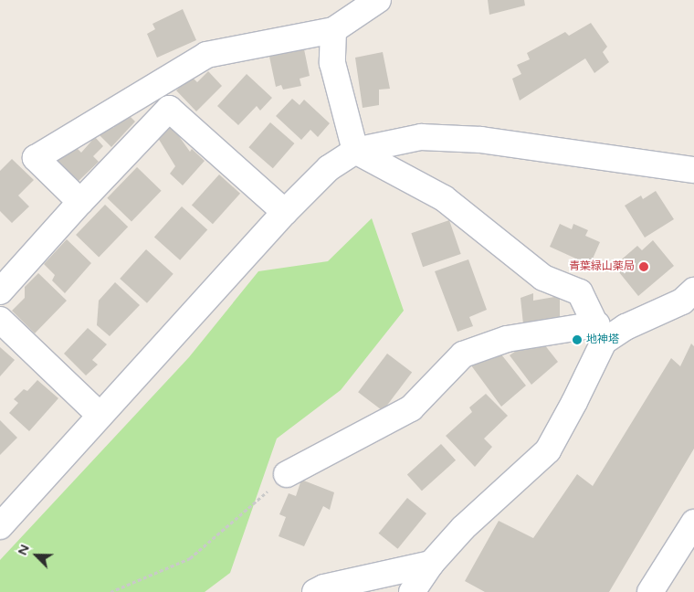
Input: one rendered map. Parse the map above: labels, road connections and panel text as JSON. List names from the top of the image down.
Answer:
{
  "places": ["青葉緑山薬局", "地神塔"],
  "north": "top left"
}
